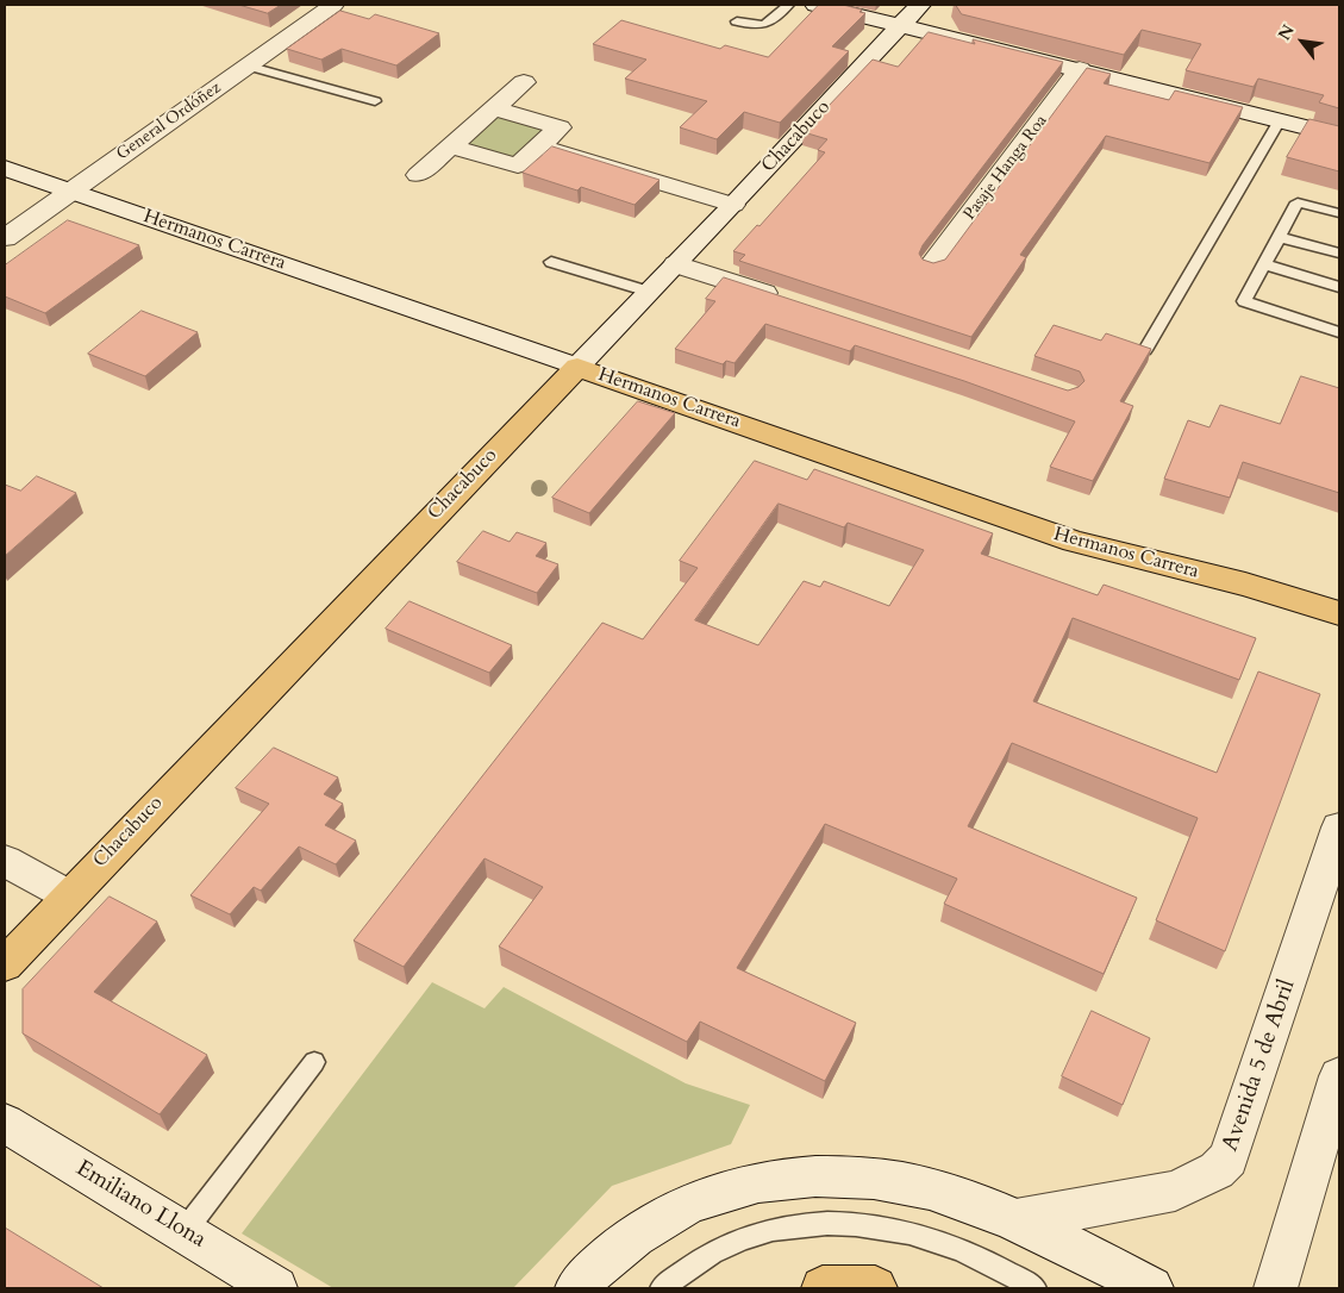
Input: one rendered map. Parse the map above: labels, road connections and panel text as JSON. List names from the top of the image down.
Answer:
{
  "streets": {
    "main road": ["Chacabuco", "Hermanos Carrera"],
    "street": [
      "General Ordóñez",
      "Pasaje Hanga Roa",
      "Avenida 5 de Abril",
      "Emiliano Llona"
    ]
  },
  "crossings": [
    ["General Ordóñez", "Hermanos Carrera"],
    ["Chacabuco", "Hermanos Carrera"]
  ],
  "north": "top left"
}
